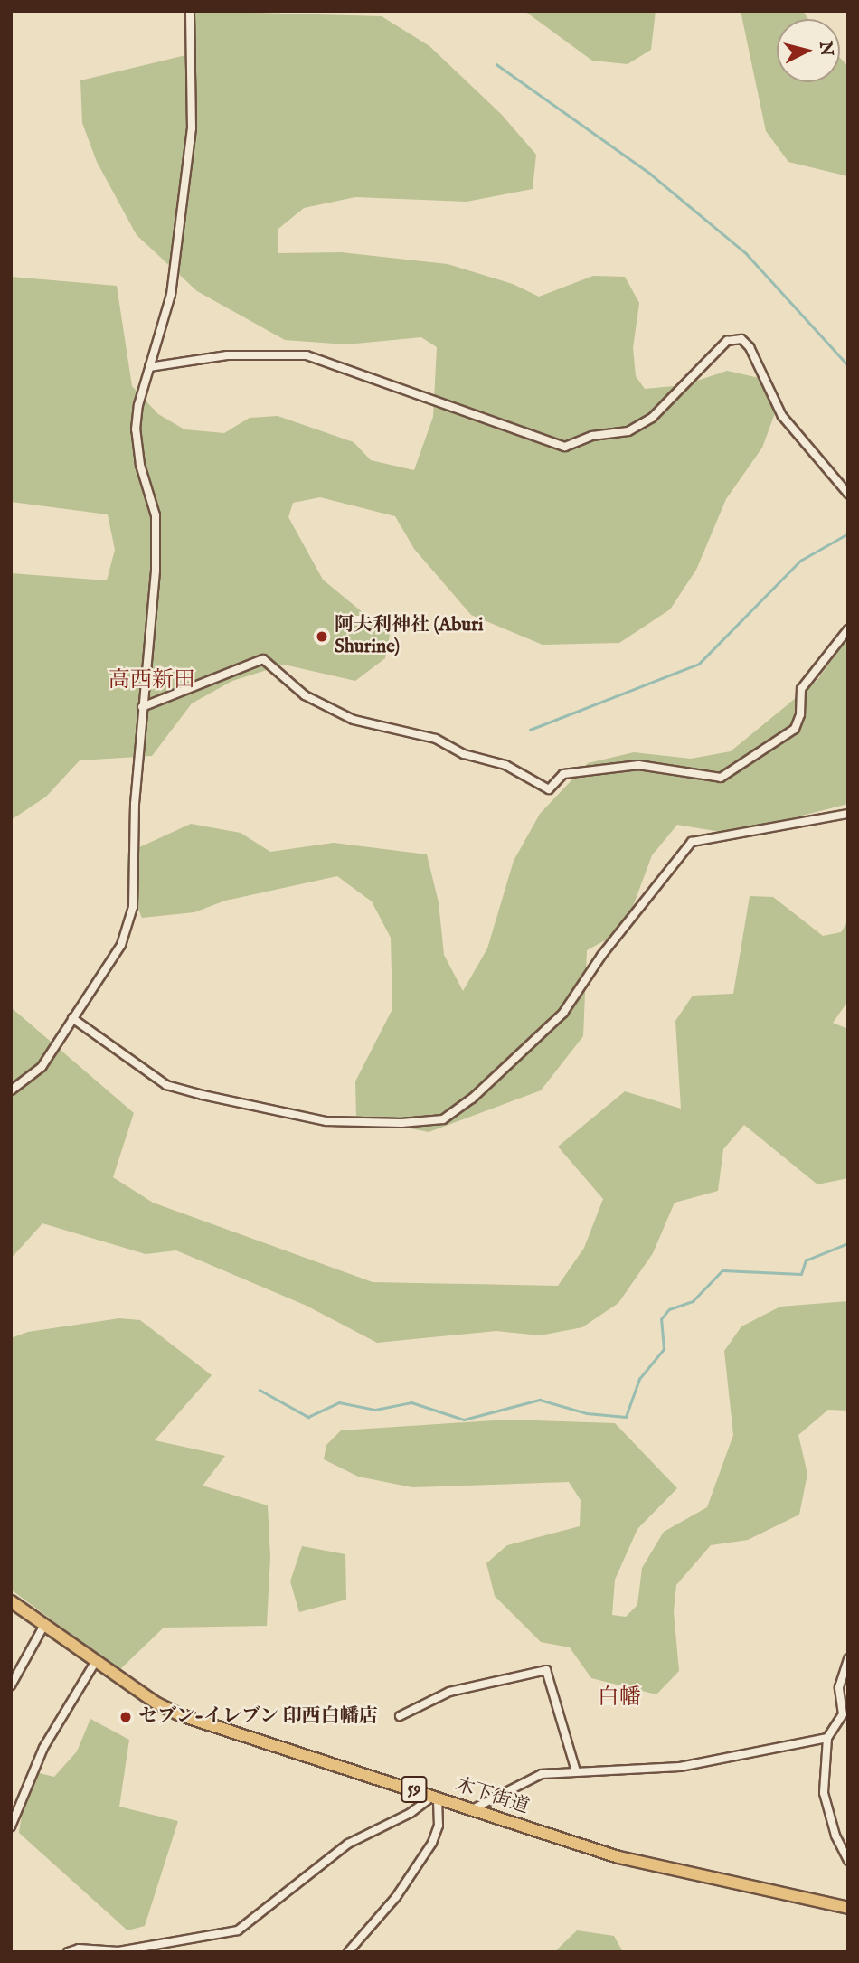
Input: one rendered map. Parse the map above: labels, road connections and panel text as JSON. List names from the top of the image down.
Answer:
{
  "streets": {
    "main road": ["59", "木下街道"]
  },
  "districts": ["高西新田", "白幡"],
  "places": ["阿夫利神社 (Aburi Shurine)", "セブン-イレブン 印西白幡店"],
  "north": "right"
}
